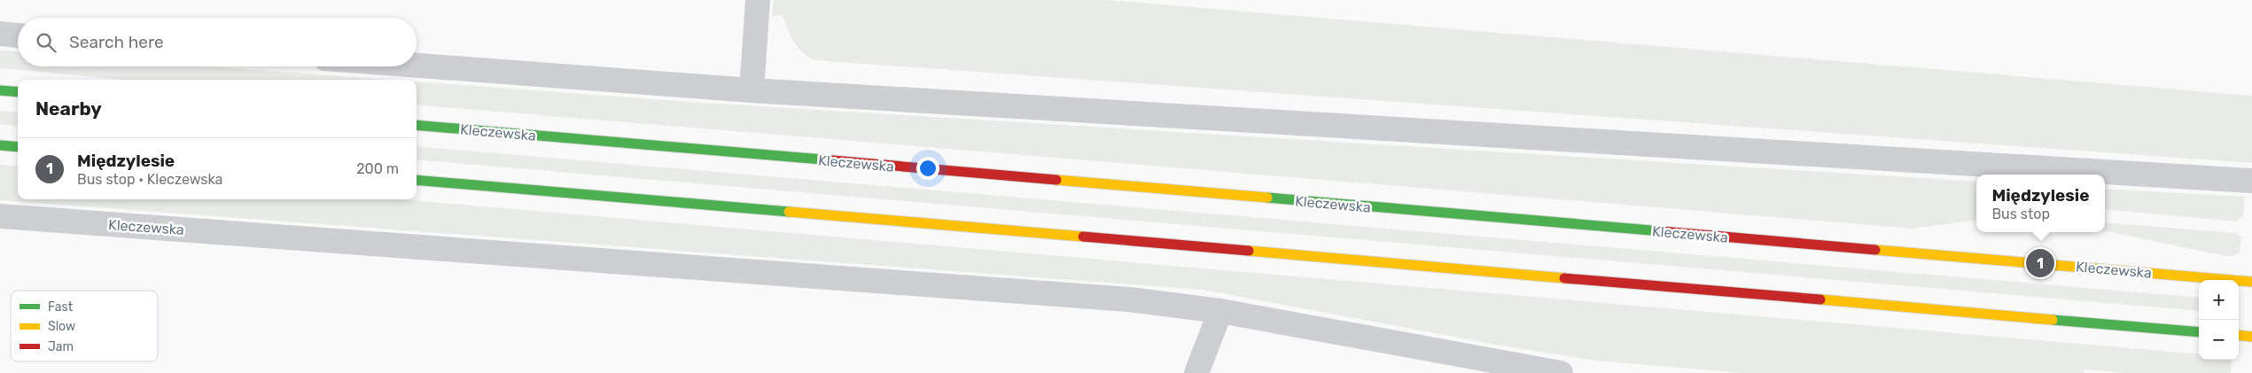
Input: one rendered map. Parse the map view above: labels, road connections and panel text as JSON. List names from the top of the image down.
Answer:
{
  "streets": {
    "main road": ["Kleczewska"]
  },
  "legend": ["Fast", "Slow", "Jam"],
  "page": {
    "search": "Search here",
    "heading": "Nearby",
    "list": [
      {
        "mark": "1",
        "name": "Międzylesie",
        "note": "Bus stop · Kleczewska",
        "value": "200 m"
      }
    ],
    "popup": ["Międzylesie", "Bus stop"],
    "pins": "1",
    "map_buttons": ["+", "−"]
  }
}
